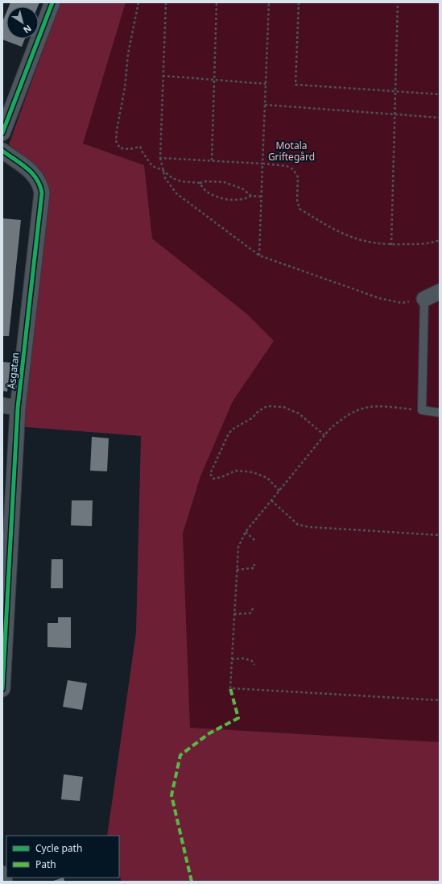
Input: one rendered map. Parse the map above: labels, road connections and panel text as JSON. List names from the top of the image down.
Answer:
{
  "streets": {
    "street": ["Åsgatan"]
  },
  "parks": ["Motala Griftegård"],
  "legend": ["Cycle path", "Path"],
  "north": "bottom right"
}
